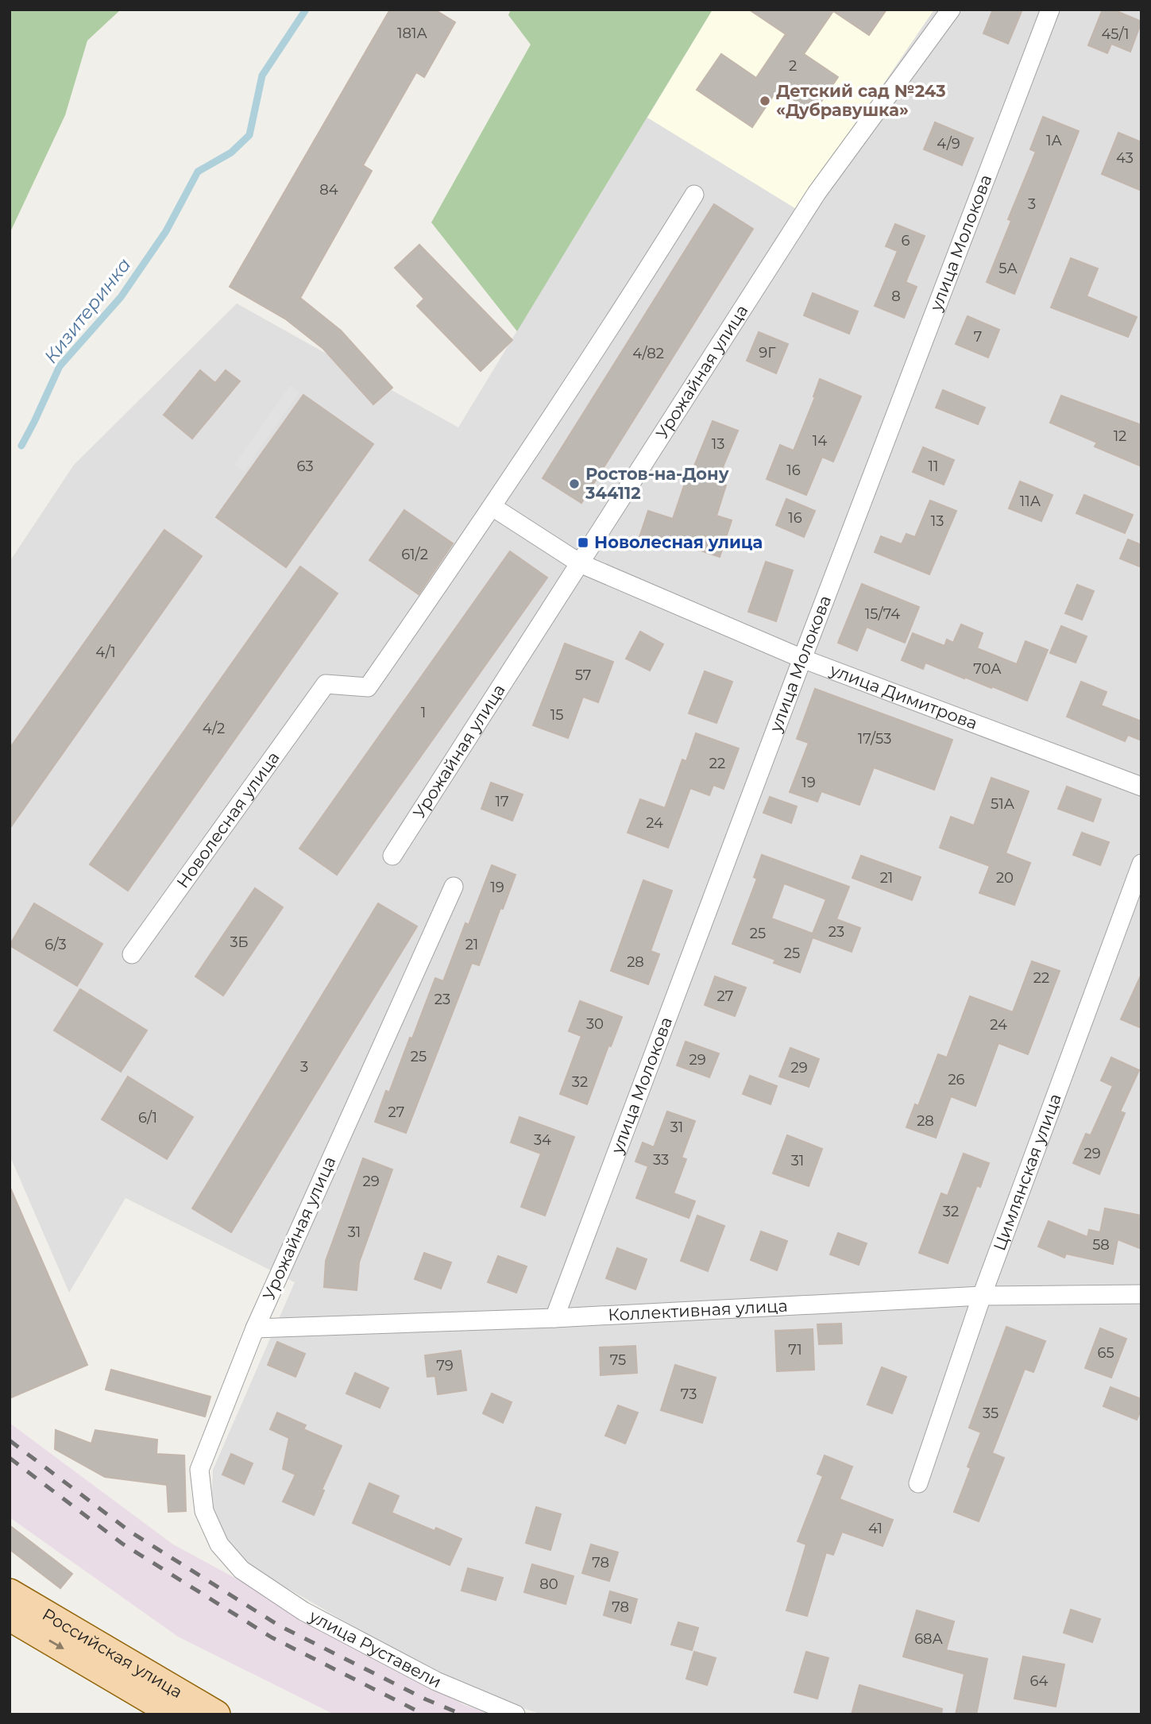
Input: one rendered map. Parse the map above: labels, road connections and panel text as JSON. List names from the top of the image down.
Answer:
{
  "streets": {
    "main road": ["Российская улица"],
    "street": [
      "улица Молокова",
      "Урожайная улица",
      "улица Димитрова",
      "Новолесная улица",
      "Цимлянская улица",
      "Коллективная улица",
      "улица Руставели"
    ]
  },
  "crossings": [
    ["улица Молокова", "улица Димитрова"],
    ["улица Молокова", "Коллективная улица"],
    ["Урожайная улица", "улица Димитрова"],
    ["Урожайная улица", "Коллективная улица"],
    ["Урожайная улица", "улица Руставели"],
    ["улица Димитрова", "Новолесная улица"],
    ["Цимлянская улица", "Коллективная улица"]
  ],
  "water": ["Кизитеринка"],
  "places": {
    "other": ["Детский сад №243 «Дубравушка»", "Ростов-на-Дону 344112"],
    "transit": ["Новолесная улица"]
  },
  "house_numbers": [
    "181А",
    "45/1",
    "2",
    "1А",
    "4/9",
    "43",
    "84",
    "3",
    "6",
    "5А",
    "8",
    "7",
    "9Г",
    "4/82",
    "12",
    "14",
    "13",
    "63",
    "11",
    "16",
    "11А",
    "16",
    "13",
    "61/2",
    "15/74",
    "4/1",
    "70А",
    "57",
    "1",
    "15",
    "4/2",
    "17/53",
    "22",
    "19",
    "17",
    "51А",
    "24",
    "21",
    "20",
    "19",
    "23",
    "25",
    "3Б",
    "6/3",
    "21",
    "25",
    "28",
    "22",
    "27",
    "23",
    "30",
    "24",
    "25",
    "29",
    "3",
    "29",
    "26",
    "32",
    "27",
    "6/1",
    "28",
    "31",
    "34",
    "29",
    "33",
    "31",
    "29",
    "32",
    "31",
    "58",
    "71",
    "65",
    "75",
    "79",
    "73",
    "35",
    "41",
    "78",
    "80",
    "78",
    "68А",
    "64"
  ]
}
